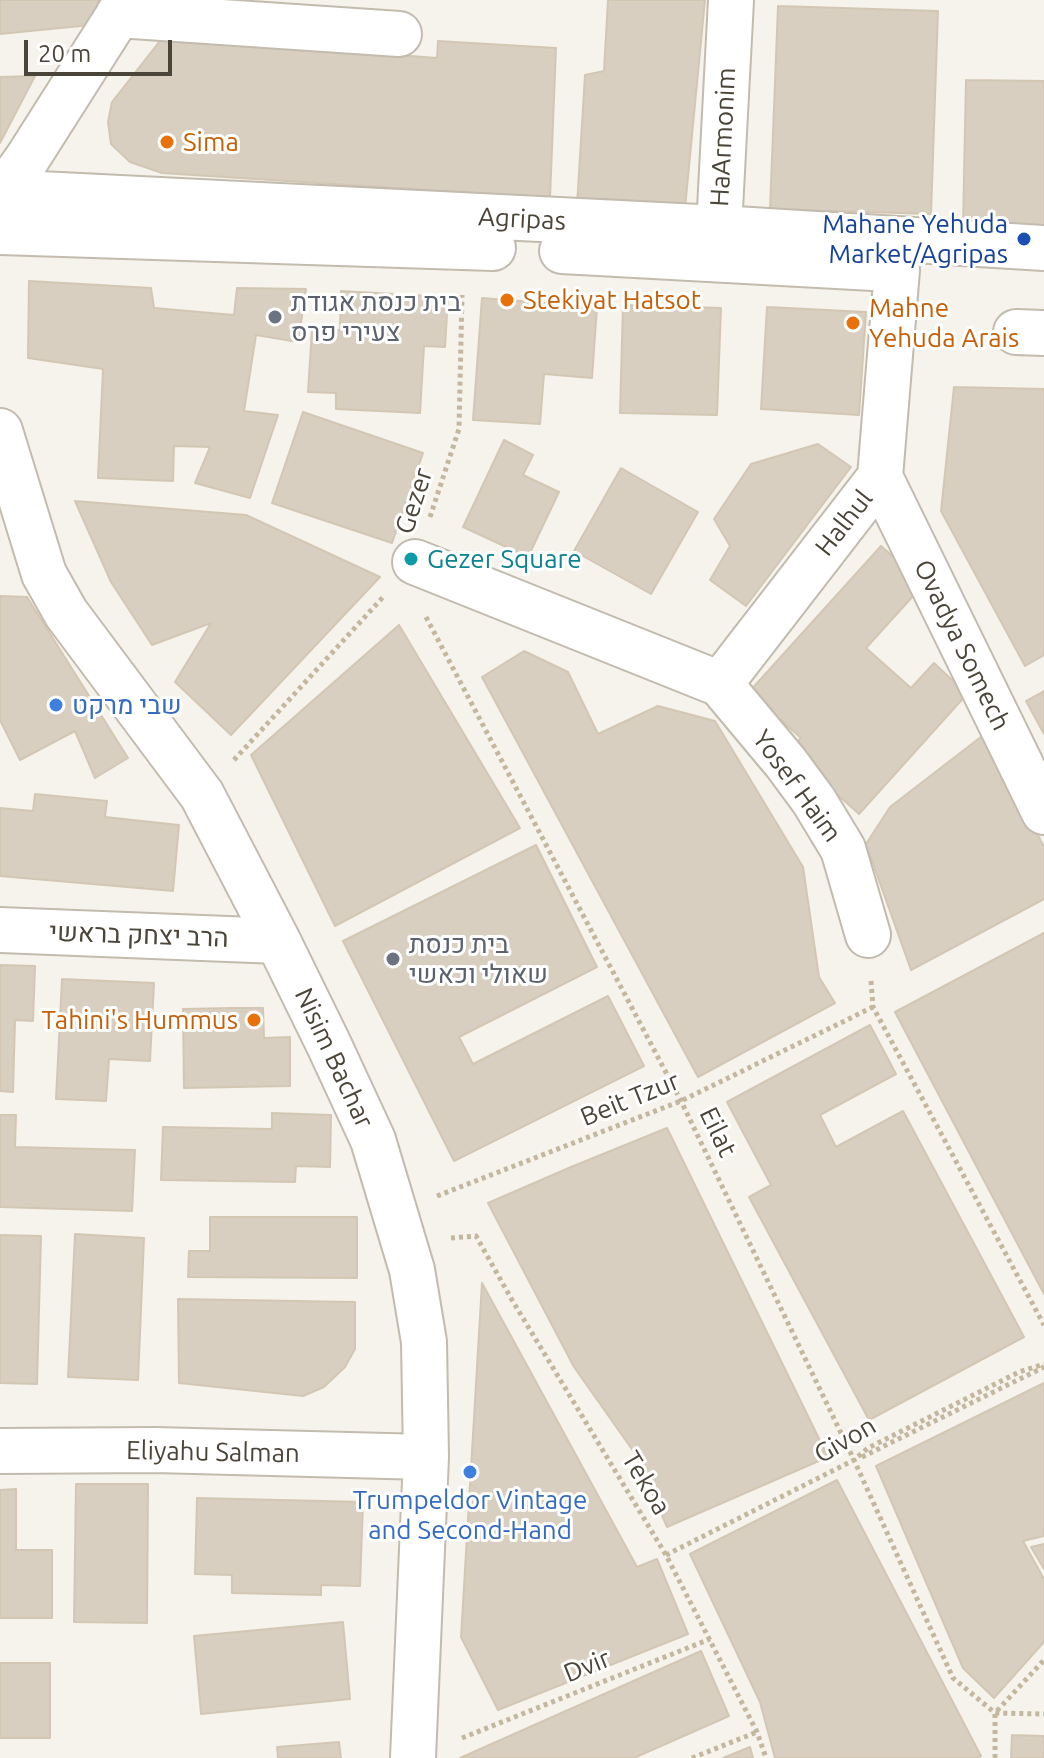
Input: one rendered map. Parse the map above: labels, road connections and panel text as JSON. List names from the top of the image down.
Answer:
{
  "streets": {
    "street": [
      "HaArmonim",
      "Agripas",
      "Halhul",
      "Ovadya Somech",
      "Yosef Haim",
      "הרב יצחק בראשי",
      "Nisim Bachar",
      "Eliyahu Salman"
    ],
    "path": [
      "Gezer",
      "Beit Tzur",
      "Eilat",
      "Givon",
      "Tekoa",
      "Dvir"
    ]
  },
  "crossings": [
    ["HaArmonim", "Agripas"],
    ["Agripas", "Gezer"],
    ["Agripas", "Halhul"],
    ["Gezer", "Yosef Haim"],
    ["Gezer", "Eilat"],
    ["Halhul", "Ovadya Somech"],
    ["Halhul", "Yosef Haim"],
    ["Yosef Haim", "Eilat"],
    ["הרב יצחק בראשי", "Nisim Bachar"],
    ["Nisim Bachar", "Beit Tzur"],
    ["Nisim Bachar", "Eliyahu Salman"],
    ["Beit Tzur", "Eilat"],
    ["Eilat", "Givon"],
    ["Givon", "Tekoa"],
    ["Tekoa", "Dvir"]
  ],
  "places": [
    "Sima",
    "Mahane Yehuda Market/Agripas",
    "Stekiyat Hatsot",
    "בית כנסת אגודת צעירי פרס",
    "Mahne Yehuda Arais",
    "Gezer Square",
    "שבי מרקט",
    "בית כנסת שאולי וכאשי",
    "Tahini's Hummus",
    "Trumpeldor Vintage and Second-Hand"
  ],
  "scale_bar": "20 m"
}
